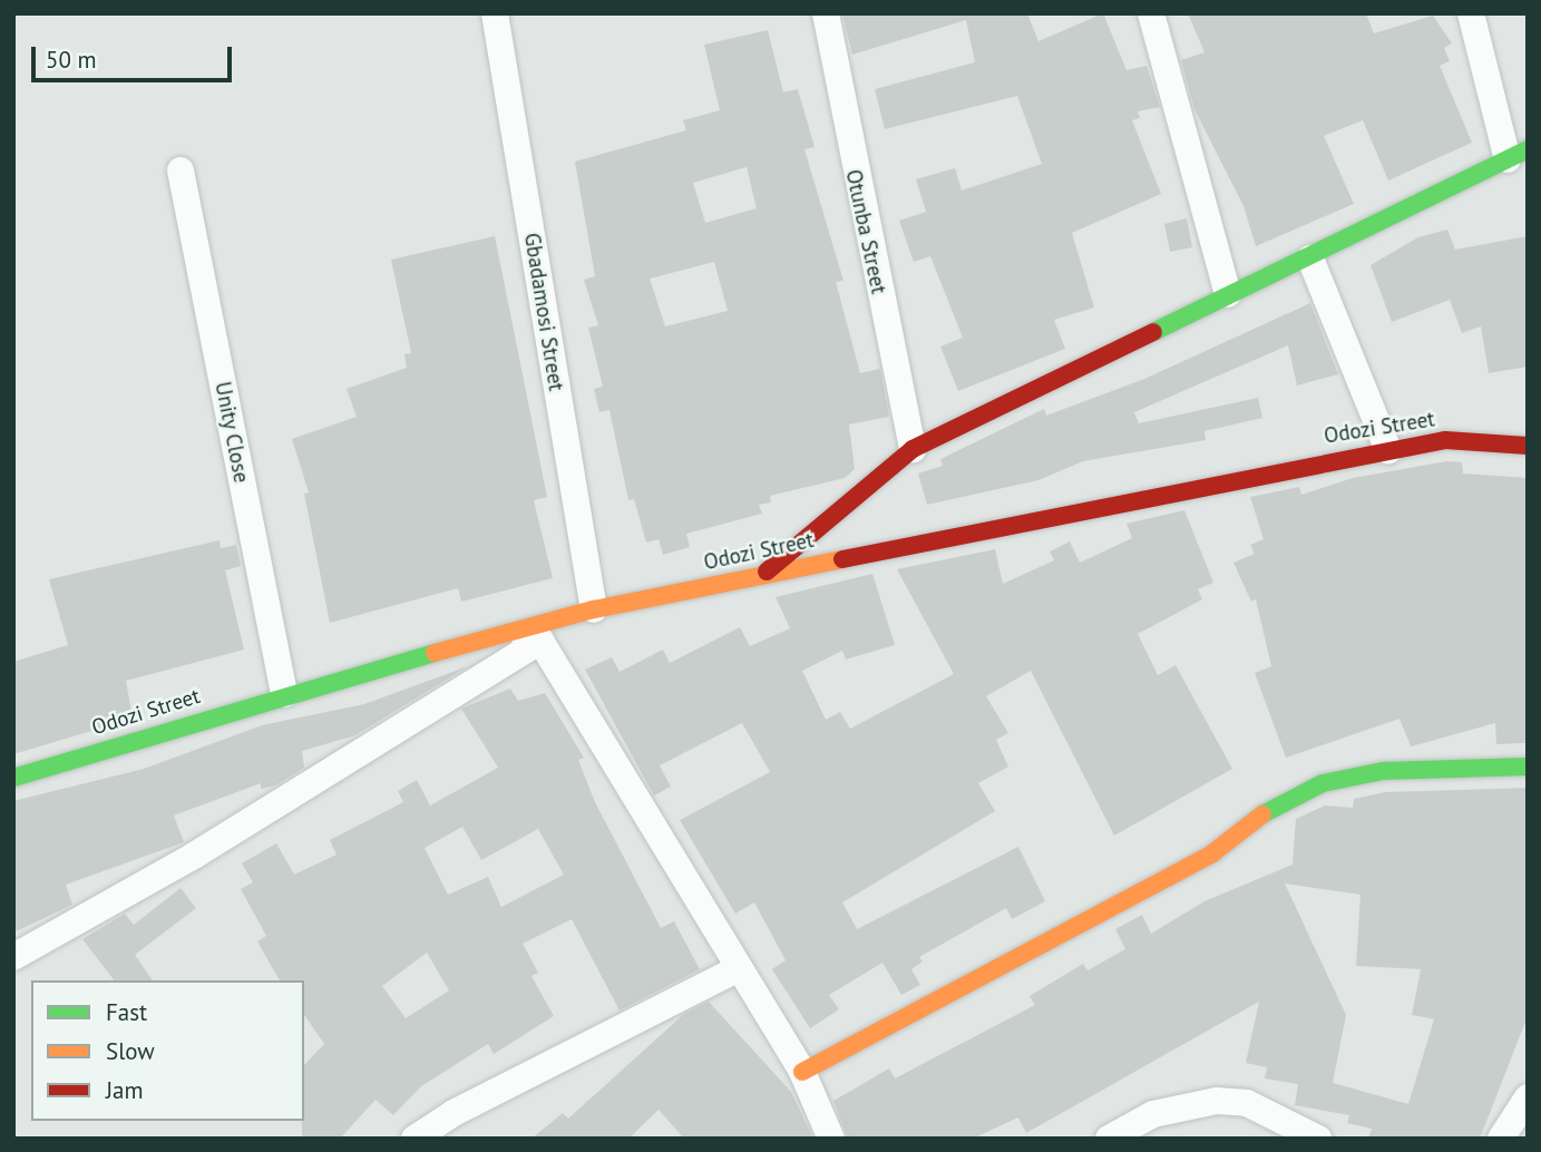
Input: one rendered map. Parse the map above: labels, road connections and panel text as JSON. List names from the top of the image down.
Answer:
{
  "streets": {
    "street": [
      "Otunba Street",
      "Gbadamosi Street",
      "Odozi Street",
      "Unity Close"
    ]
  },
  "crossings": [
    ["Gbadamosi Street", "Odozi Street"],
    ["Odozi Street", "Unity Close"]
  ],
  "legend": ["Fast", "Slow", "Jam"],
  "scale_bar": "50 m"
}
